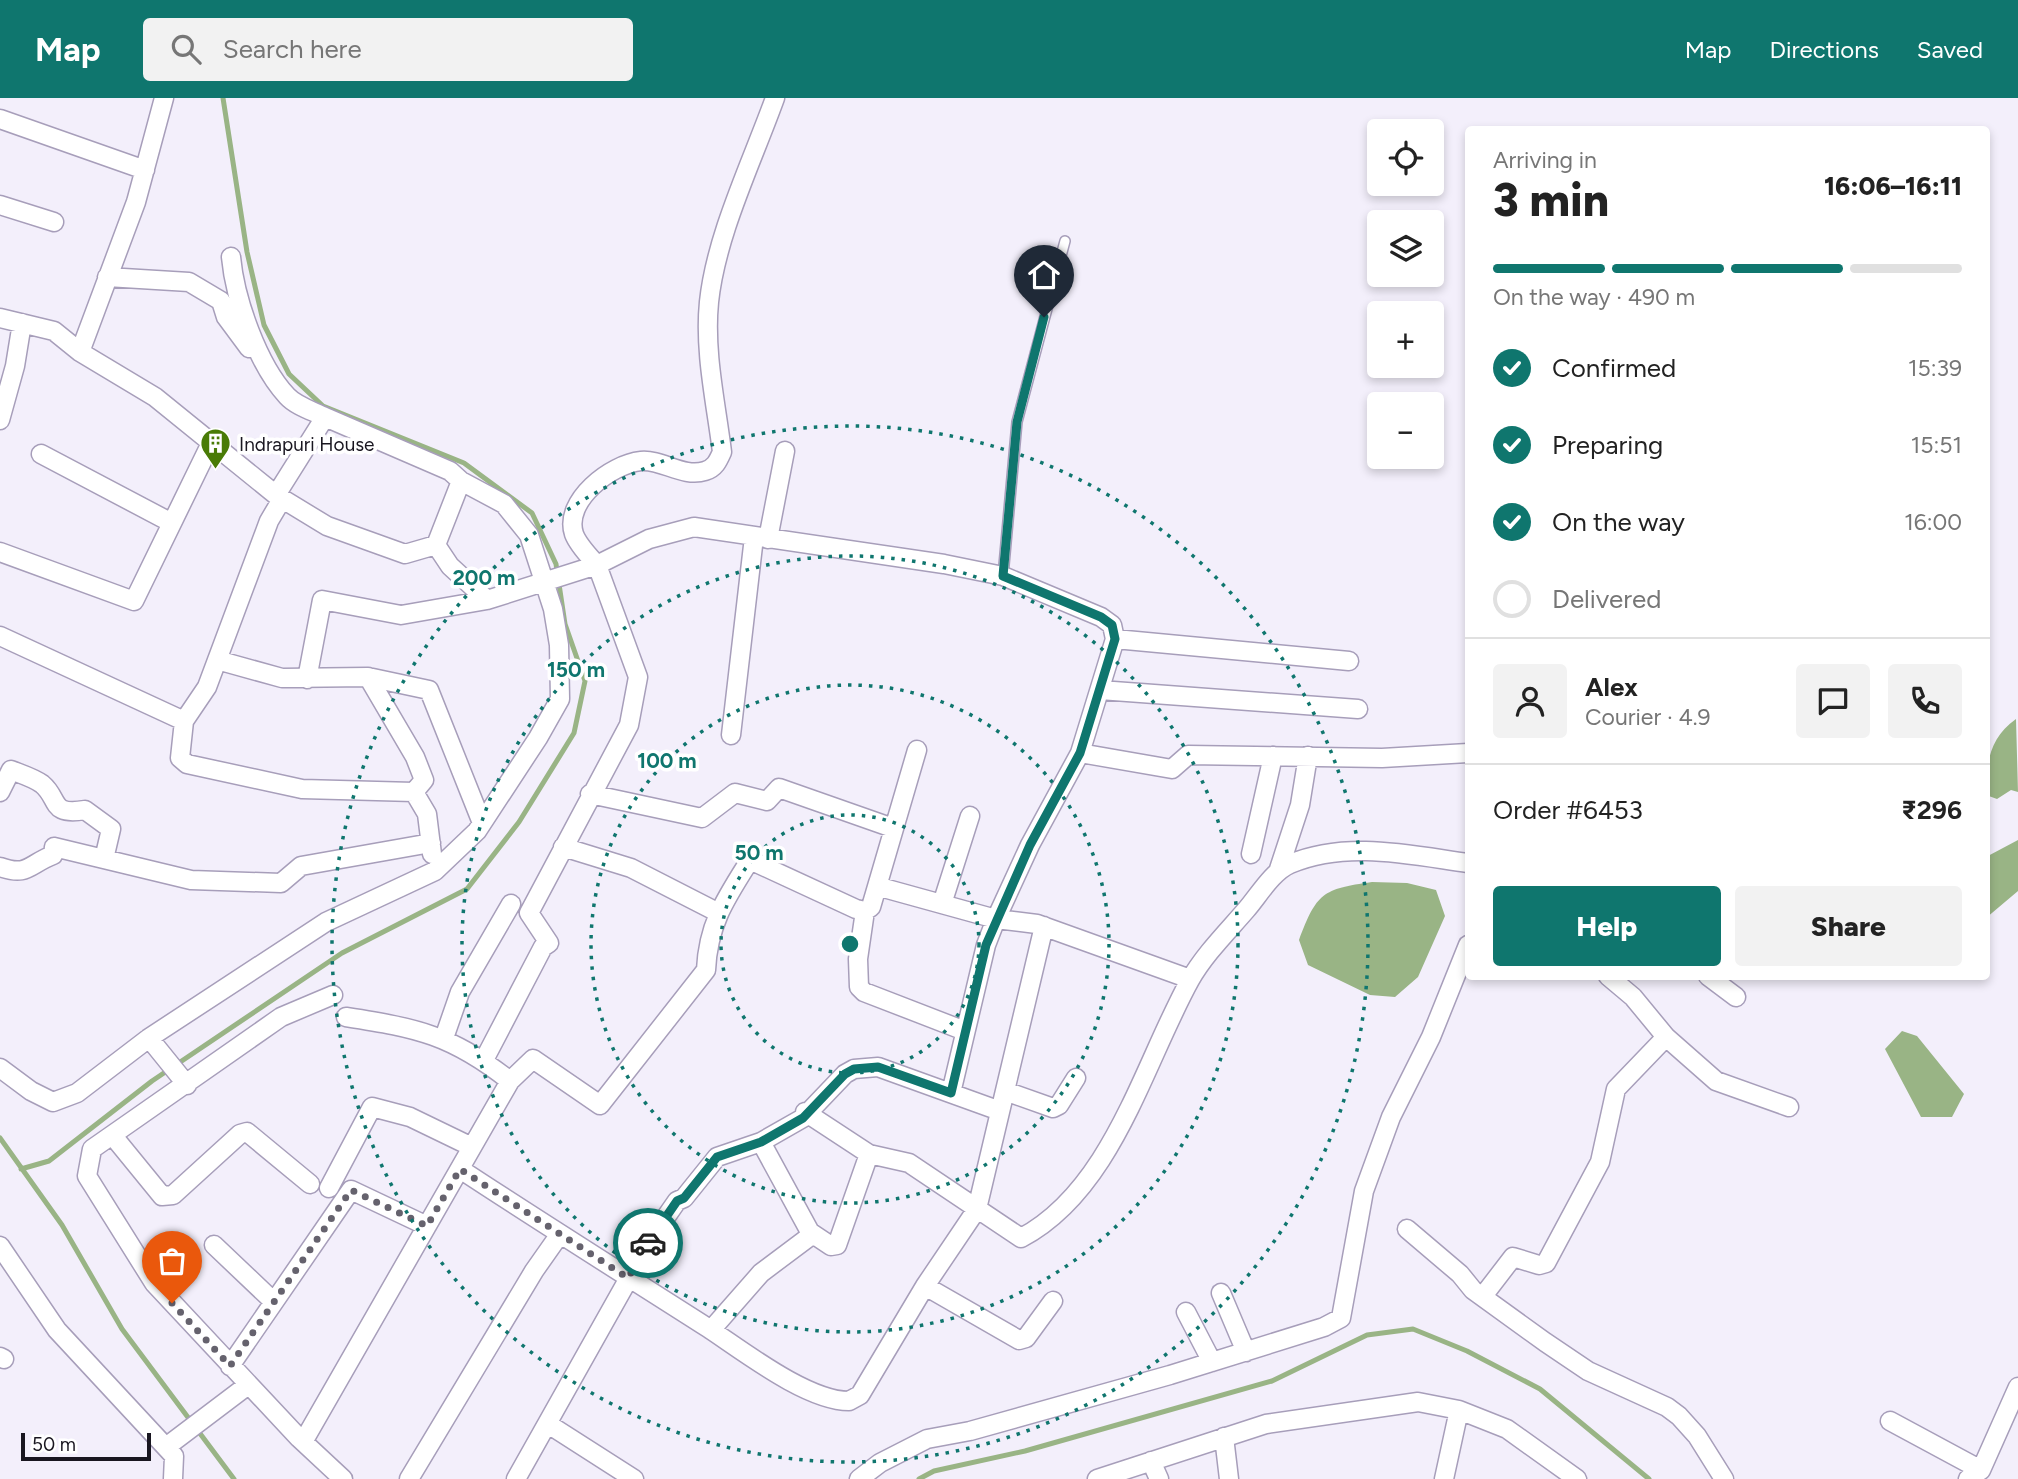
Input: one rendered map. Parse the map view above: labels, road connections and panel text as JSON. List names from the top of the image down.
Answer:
{
  "places": {
    "building": ["Indrapuri House"]
  },
  "scale_bar": "50 m",
  "page": {
    "header": "Map",
    "search": "Search here",
    "nav": ["Map", "Directions", "Saved"],
    "map_buttons": ["+", "−"],
    "heading": ["3 min", "Arriving in", "16:06–16:11"],
    "panel": [
      "Alex",
      "Courier · 4.9",
      "Order #6453",
      "₹296"
    ],
    "bar": "On the way · 490 m",
    "list": [
      ["Confirmed", "15:39"],
      ["Preparing", "15:51"],
      ["On the way", "16:00"],
      "Delivered"
    ],
    "buttons": ["Help", "Share"],
    "scale": "50 m"
  },
  "rings": [
    "200 m",
    "150 m",
    "100 m",
    "50 m"
  ]
}
